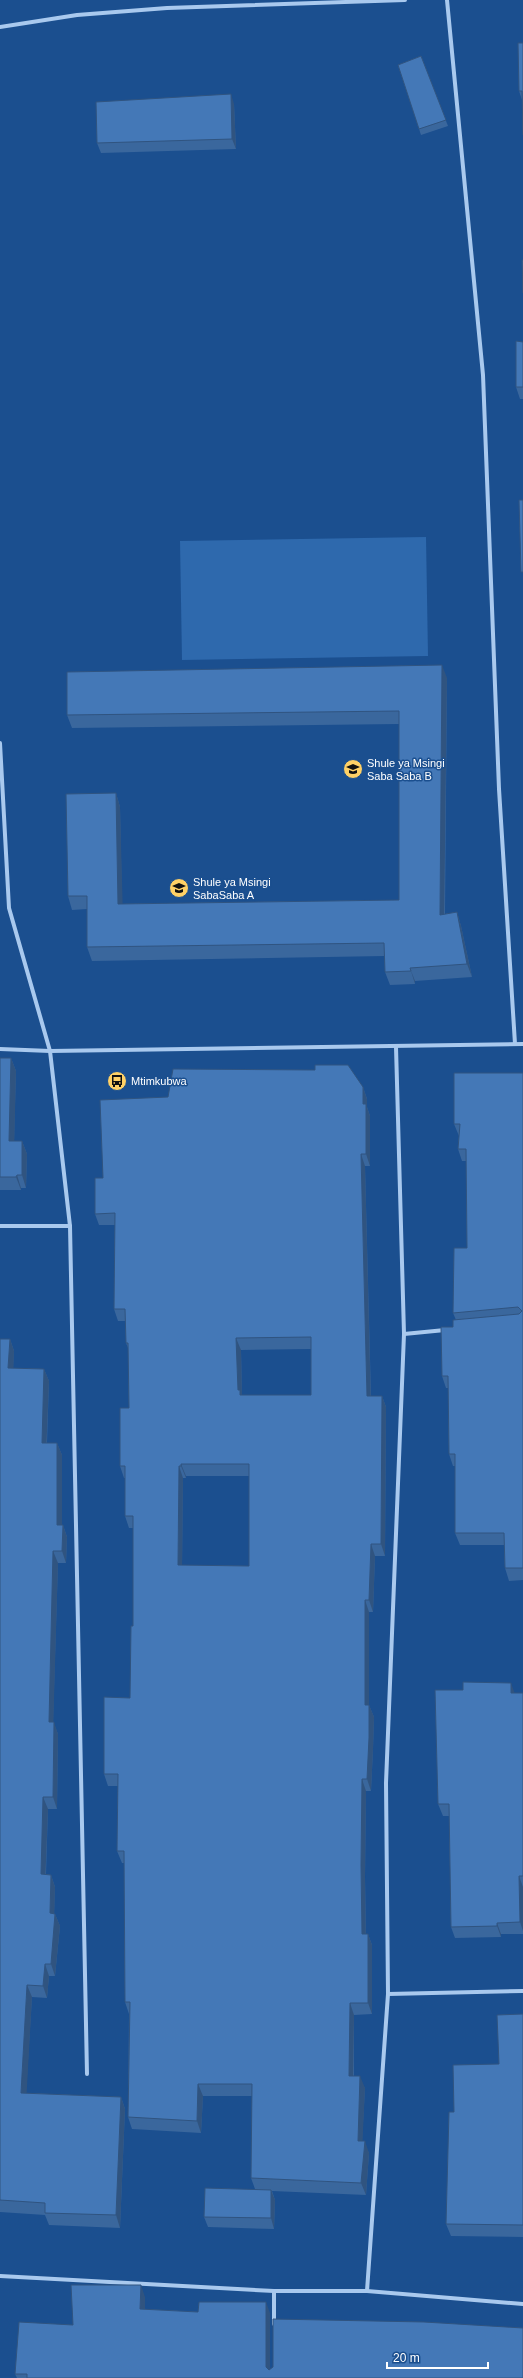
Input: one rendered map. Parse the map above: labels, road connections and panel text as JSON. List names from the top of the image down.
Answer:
{
  "places": {
    "school or university": ["Shule ya Msingi Saba Saba B", "Shule ya Msingi SabaSaba A"],
    "bus stop": ["Mtimkubwa"]
  },
  "scale_bar": "20 m"
}
